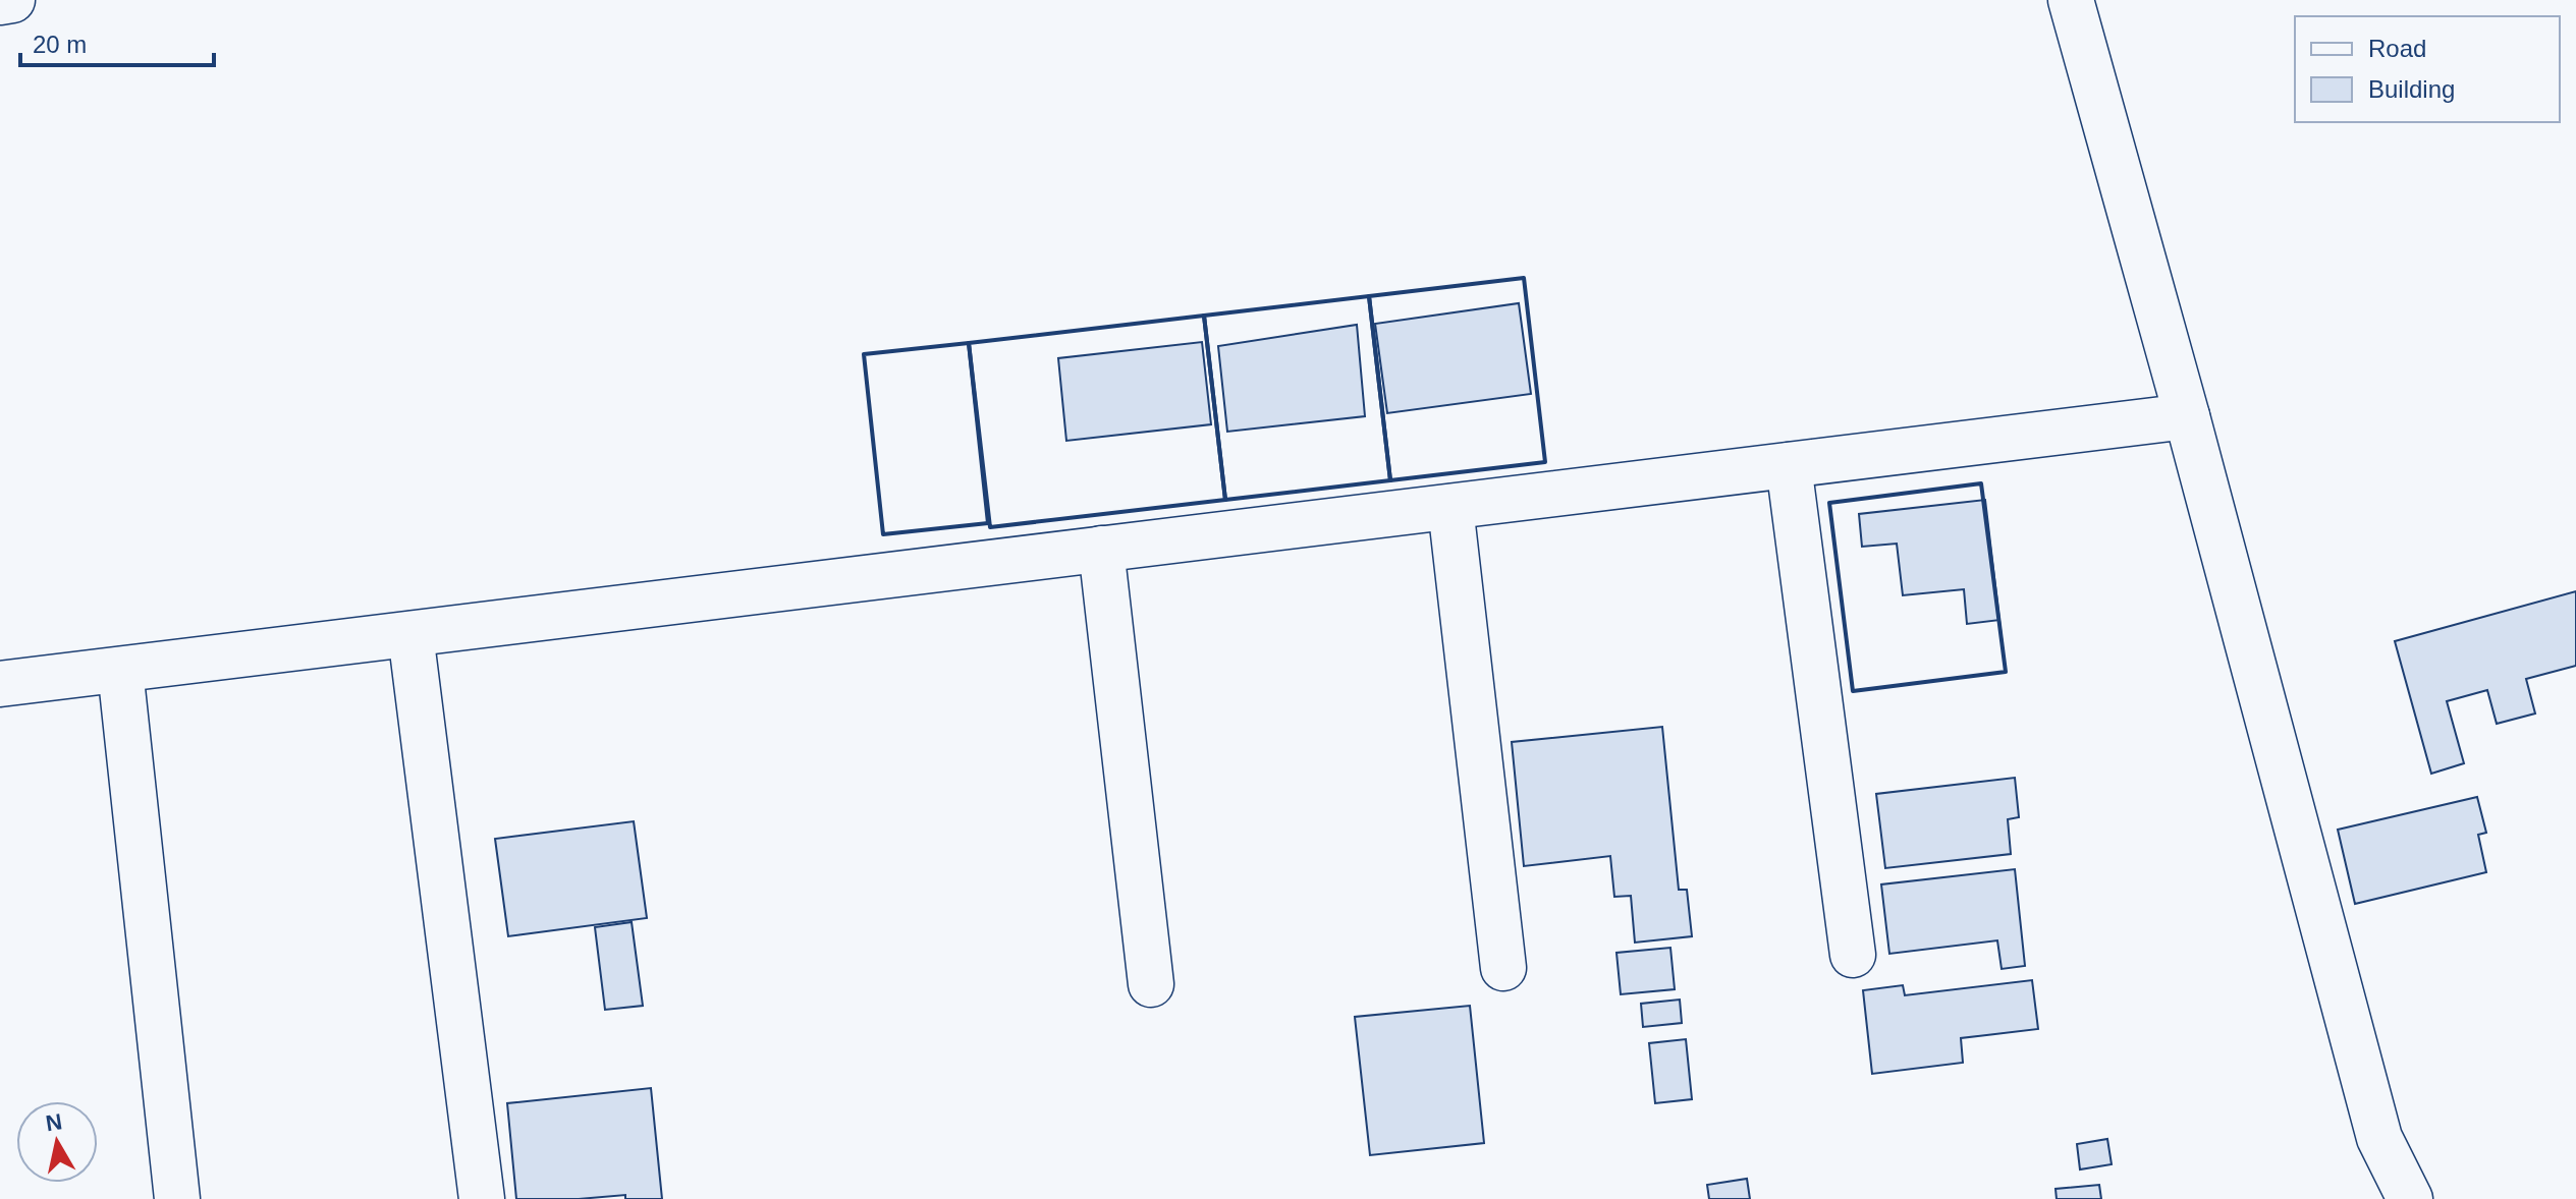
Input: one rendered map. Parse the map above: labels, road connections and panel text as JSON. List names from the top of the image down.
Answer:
{
  "legend": ["Road", "Building"],
  "scale_bar": "20 m",
  "north": "top"
}
